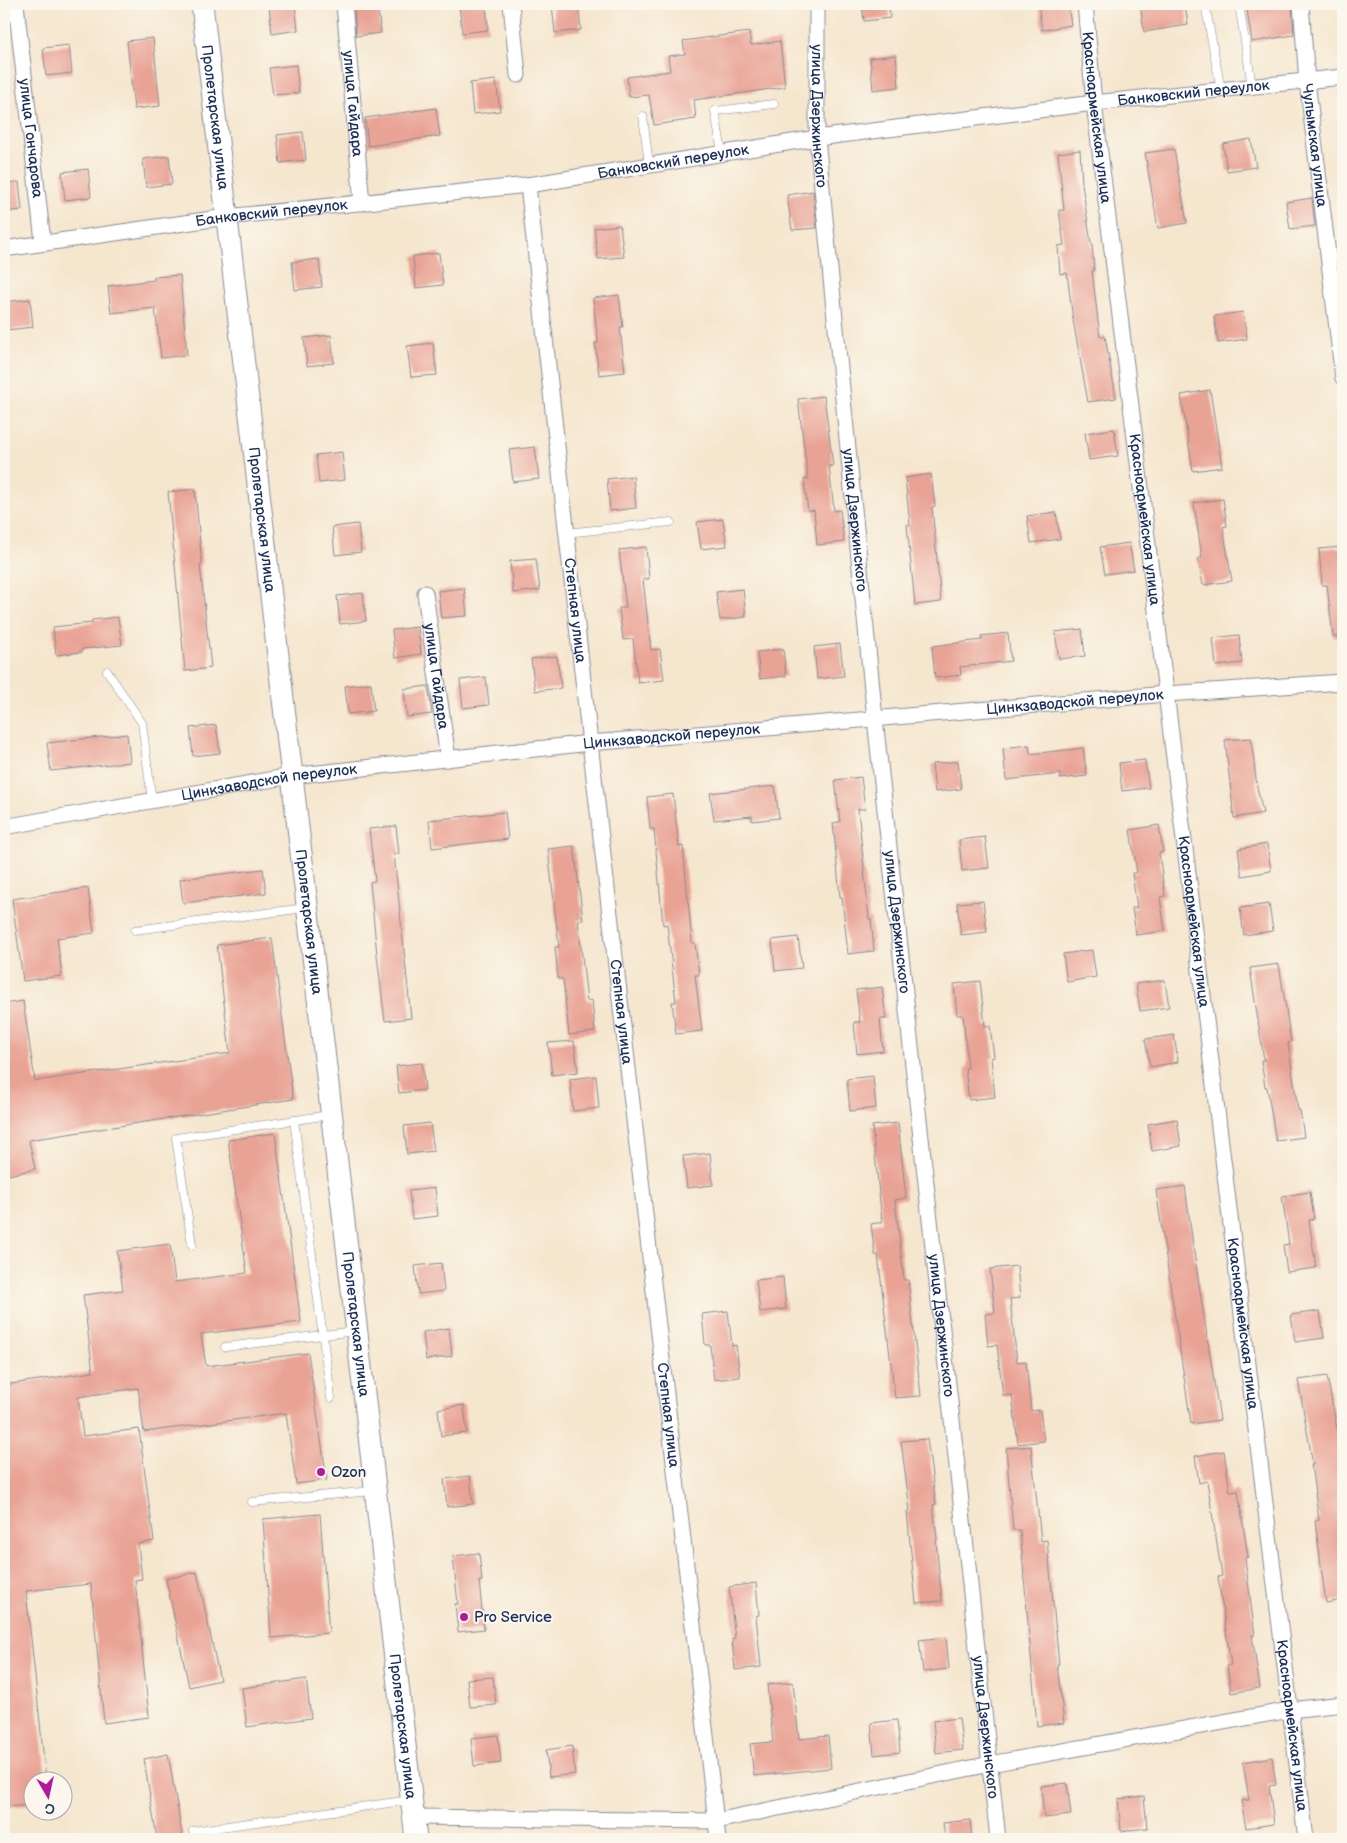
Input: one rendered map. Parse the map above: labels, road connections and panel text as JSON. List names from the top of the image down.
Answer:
{
  "streets": {
    "main road": ["Пролетарская улица"],
    "street": [
      "Банковский переулок",
      "улица Гайдара",
      "улица Дзержинского",
      "Красноармейская улица",
      "улица Гончарова",
      "Чулымская улица",
      "Степная улица",
      "Цинкзаводской переулок"
    ]
  },
  "crossings": [
    ["Банковский переулок", "улица Гайдара"],
    ["Банковский переулок", "улица Дзержинского"],
    ["Банковский переулок", "Пролетарская улица"],
    ["Банковский переулок", "Красноармейская улица"],
    ["Банковский переулок", "улица Гончарова"],
    ["Банковский переулок", "Чулымская улица"],
    ["Банковский переулок", "Степная улица"],
    ["улица Гайдара", "Цинкзаводской переулок"],
    ["улица Дзержинского", "Цинкзаводской переулок"],
    ["Пролетарская улица", "Цинкзаводской переулок"],
    ["Красноармейская улица", "Цинкзаводской переулок"],
    ["Степная улица", "Цинкзаводской переулок"]
  ],
  "places": ["Ozon", "Pro Service"],
  "north": "bottom"
}
